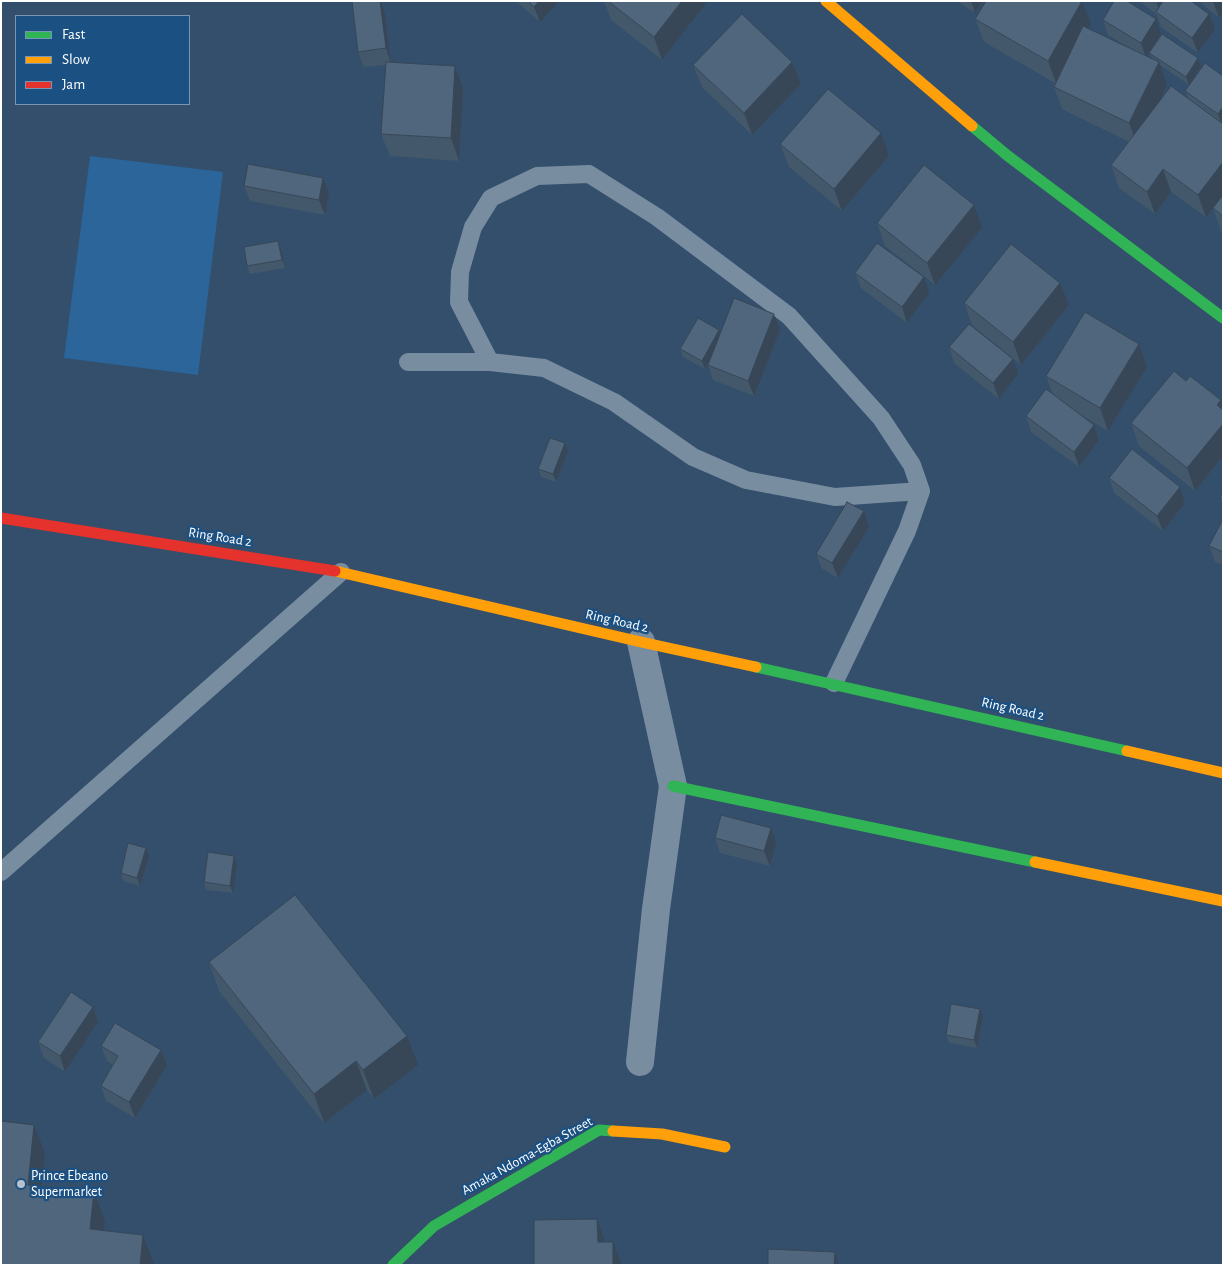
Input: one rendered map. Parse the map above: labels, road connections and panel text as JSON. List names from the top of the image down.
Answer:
{
  "streets": {
    "street": ["Ring Road 2", "Amaka Ndoma-Egba Street"]
  },
  "places": ["Prince Ebeano Supermarket"],
  "legend": ["Fast", "Slow", "Jam"]
}
